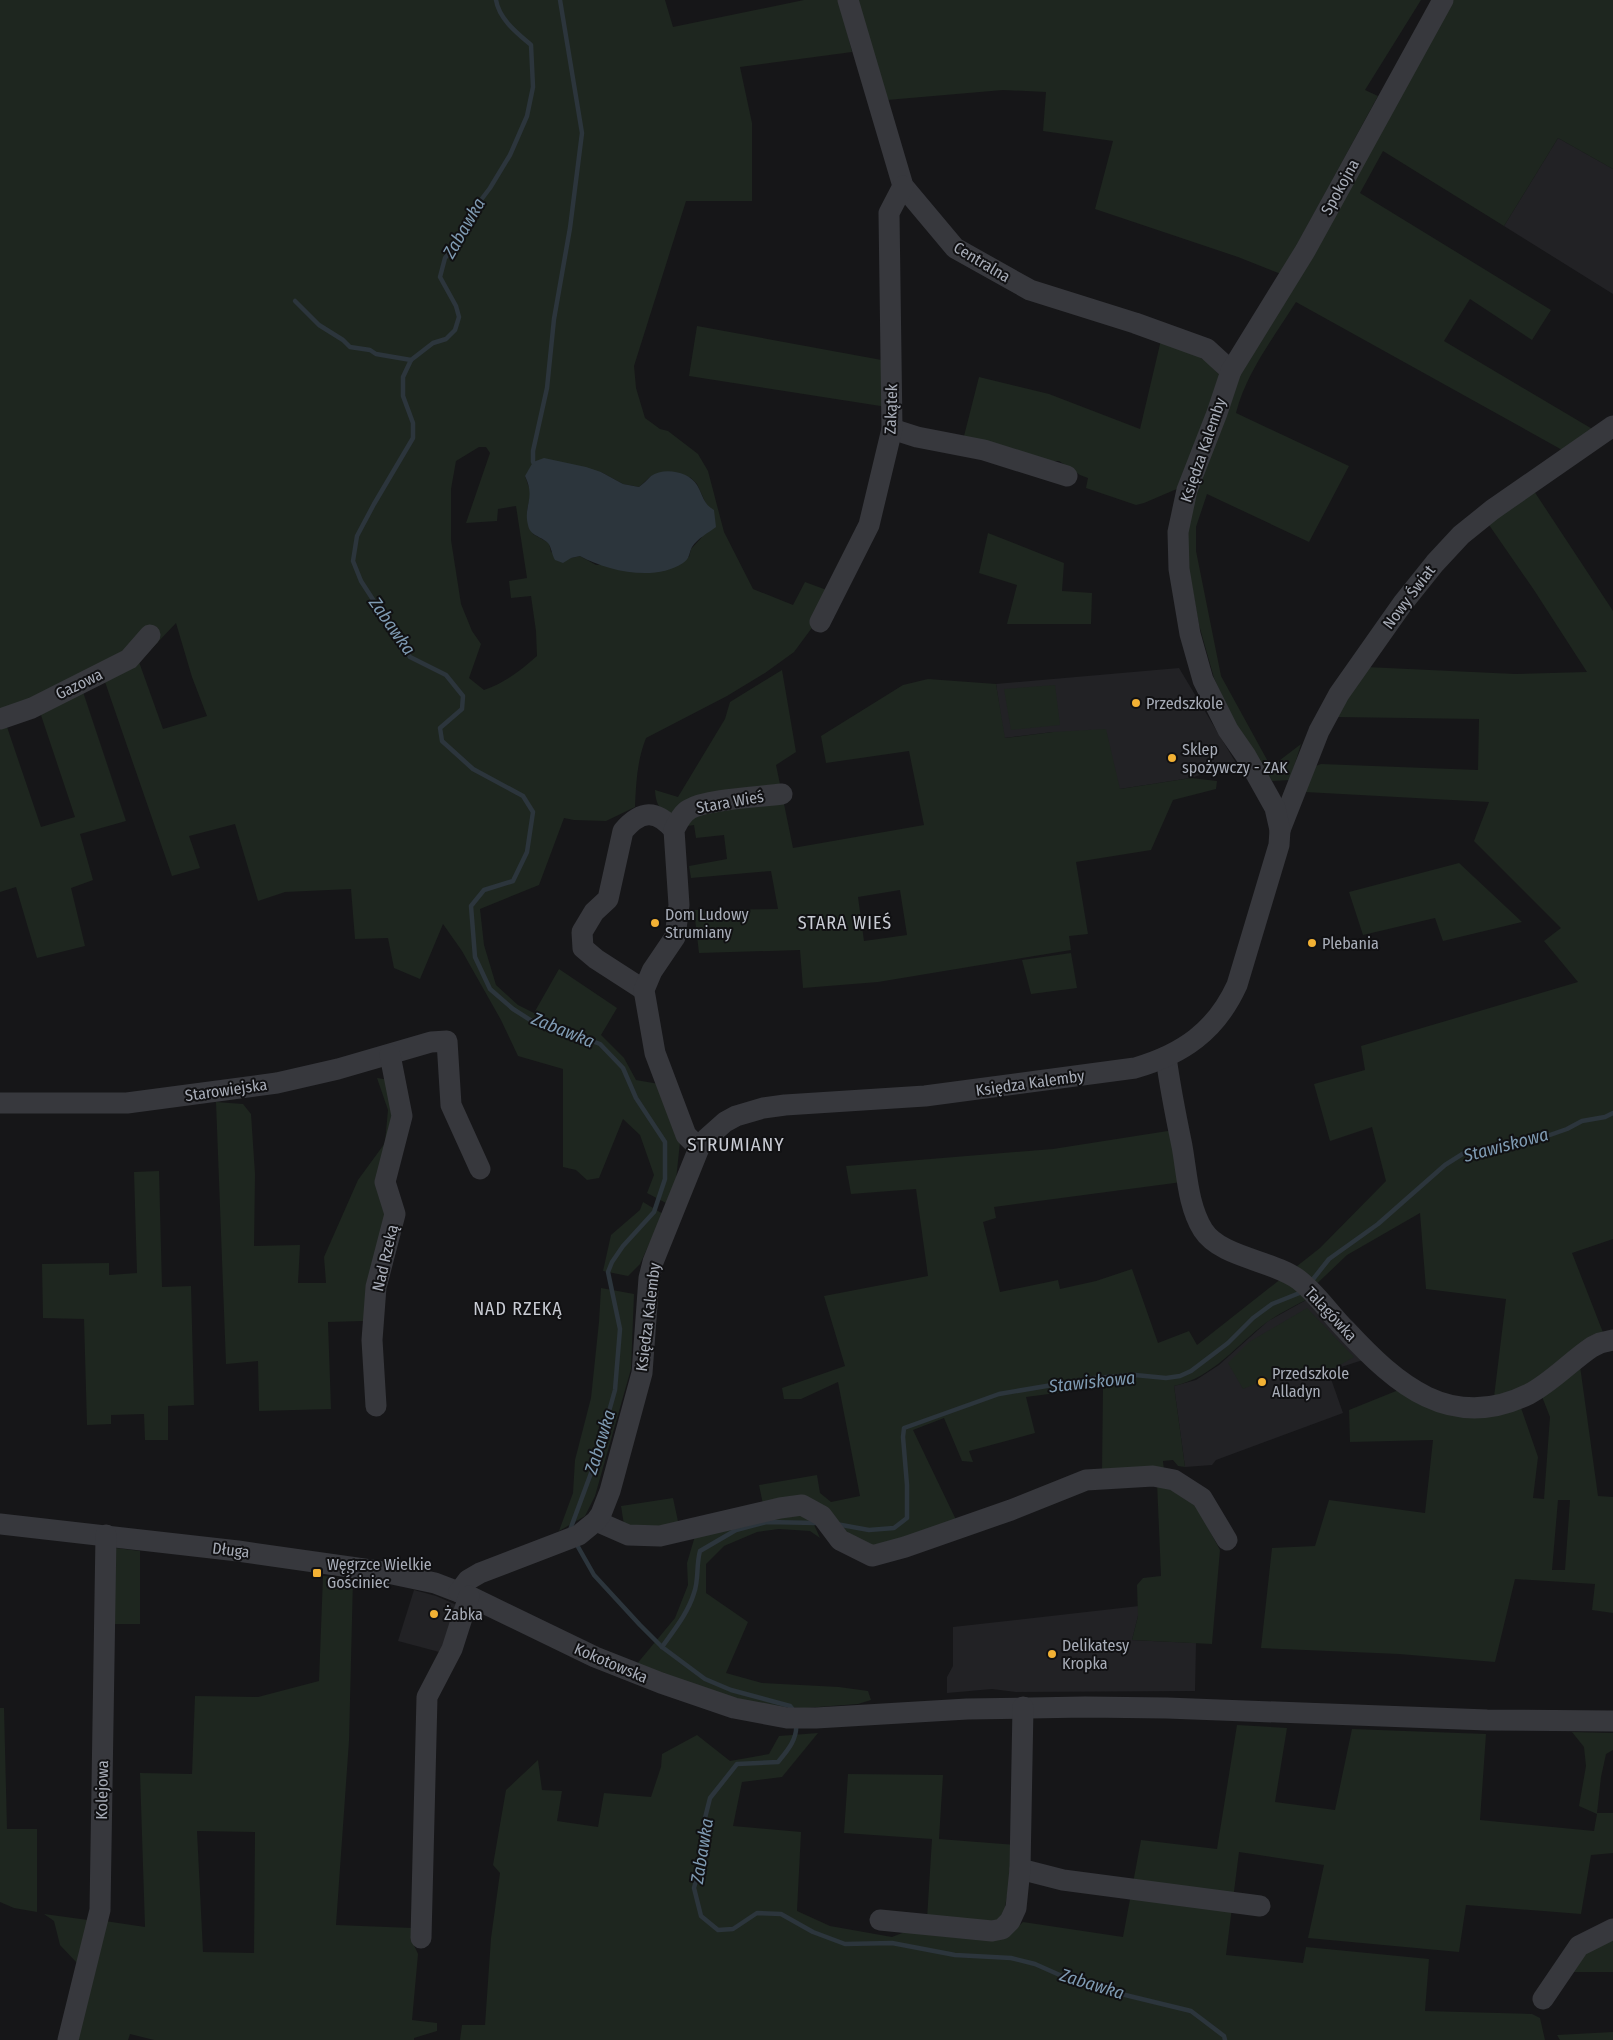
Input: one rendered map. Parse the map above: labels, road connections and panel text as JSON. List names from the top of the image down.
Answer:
{
  "streets": {
    "street": [
      "Spokojna",
      "Centralna",
      "Zakątek",
      "Księdza Kalemby",
      "Nowy Świat",
      "Gazowa",
      "Stara Wieś",
      "Starowiejska",
      "Nad Rzeką",
      "Talagówka",
      "Długa",
      "Kokotowska",
      "Kolejowa"
    ]
  },
  "crossings": [
    ["Spokojna", "Centralna"],
    ["Spokojna", "Księdza Kalemby"],
    ["Centralna", "Zakątek"],
    ["Centralna", "Księdza Kalemby"],
    ["Księdza Kalemby", "Nowy Świat"],
    ["Księdza Kalemby", "Talagówka"],
    ["Księdza Kalemby", "Długa"],
    ["Księdza Kalemby", "Kokotowska"],
    ["Starowiejska", "Nad Rzeką"],
    ["Długa", "Kokotowska"],
    ["Długa", "Kolejowa"]
  ],
  "districts": ["STARA WIEŚ", "STRUMIANY", "NAD RZEKĄ"],
  "water": ["Zabawka", "Stawiskowa"],
  "places": {
    "other": [
      "Przedszkole",
      "Sklep spożywczy - ZAK",
      "Dom Ludowy Strumiany",
      "Plebania",
      "Przedszkole Alladyn",
      "Żabka",
      "Delikatesy Kropka"
    ],
    "transit": ["Węgrzce Wielkie Gościniec"]
  }
}
